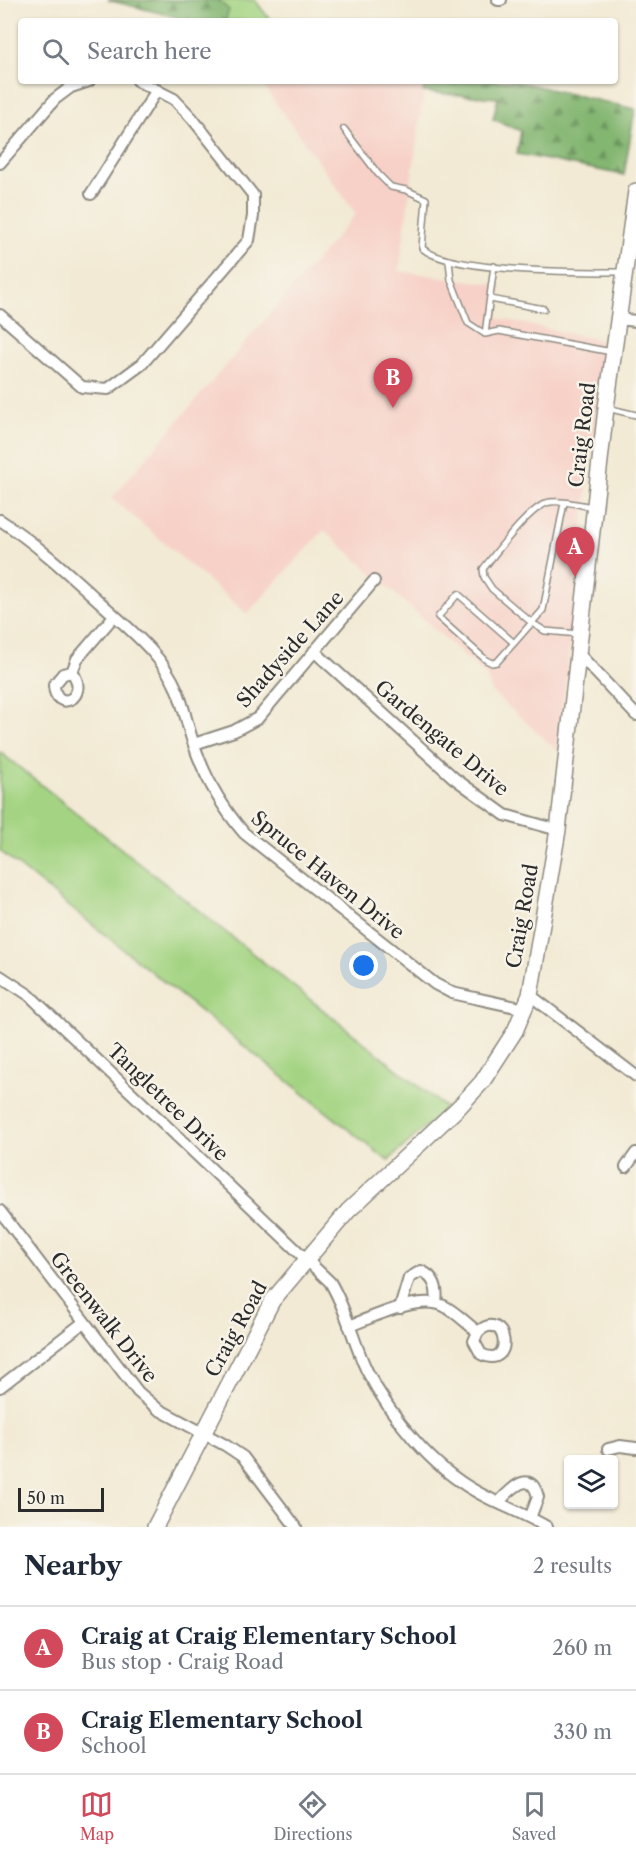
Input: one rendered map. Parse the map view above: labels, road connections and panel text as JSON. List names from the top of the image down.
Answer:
{
  "streets": {
    "main road": ["Craig Road"],
    "street": [
      "Shadyside Lane",
      "Gardengate Drive",
      "Spruce Haven Drive",
      "Tangletree Drive",
      "Greenwalk Drive"
    ]
  },
  "crossings": [
    ["Craig Road", "Gardengate Drive"],
    ["Craig Road", "Spruce Haven Drive"],
    ["Craig Road", "Tangletree Drive"],
    ["Craig Road", "Greenwalk Drive"],
    ["Shadyside Lane", "Gardengate Drive"],
    ["Shadyside Lane", "Spruce Haven Drive"]
  ],
  "scale_bar": "50 m",
  "page": {
    "search": "Search here",
    "pins": ["B", "A"],
    "scale": "50 m",
    "heading": ["Nearby", "2 results"],
    "list": [
      {
        "mark": "A",
        "name": "Craig at Craig Elementary School",
        "note": "Bus stop · Craig Road",
        "value": "260 m"
      },
      {
        "mark": "B",
        "name": "Craig Elementary School",
        "note": "School",
        "value": "330 m"
      }
    ],
    "nav": ["Map", "Directions", "Saved"]
  }
}
